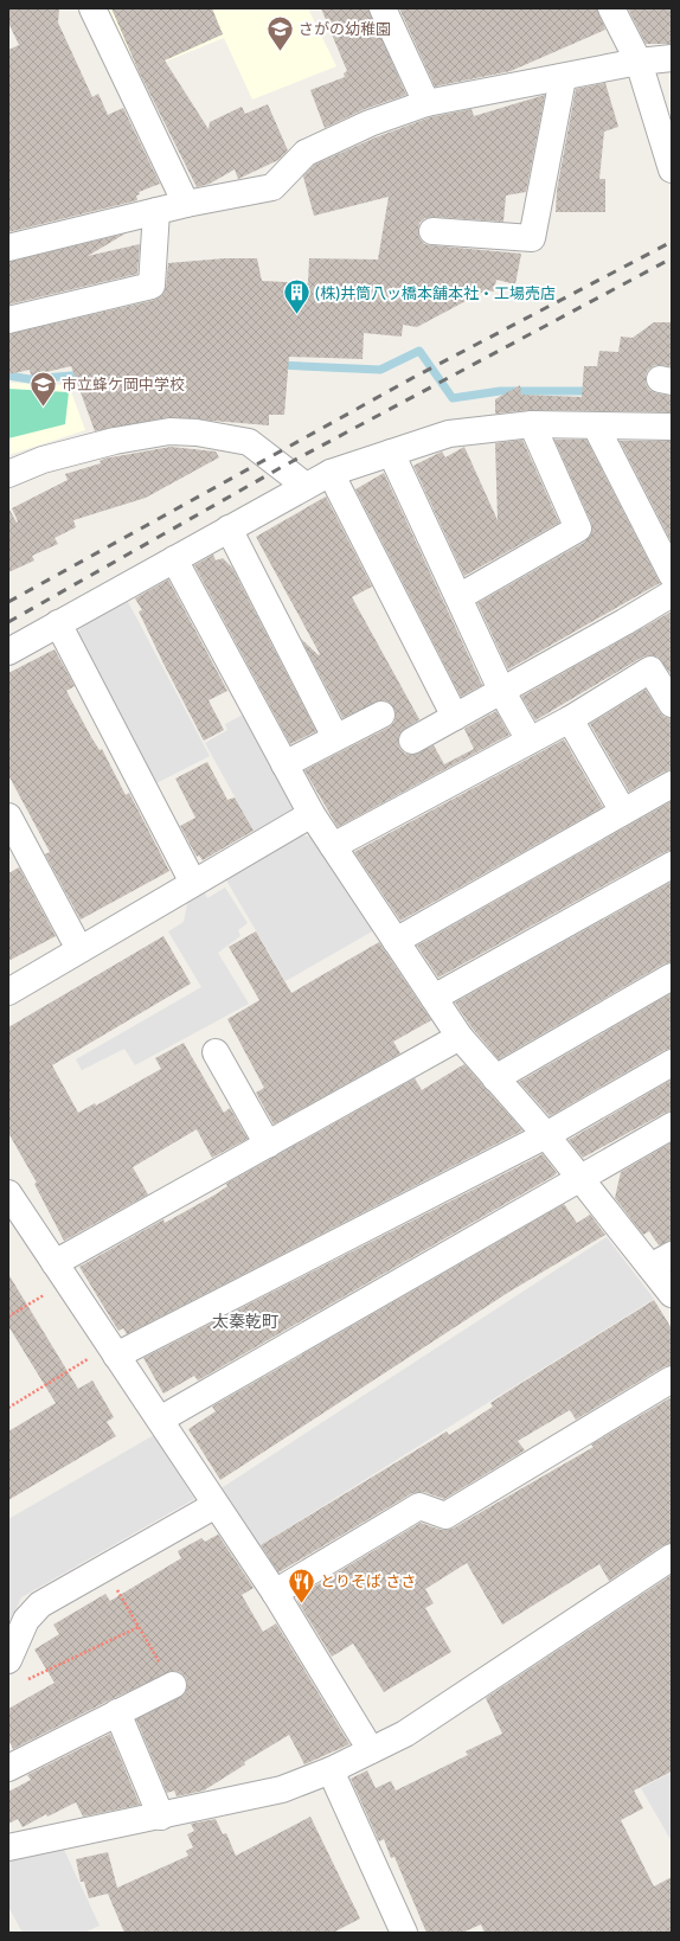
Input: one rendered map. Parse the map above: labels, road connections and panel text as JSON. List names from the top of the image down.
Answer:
{
  "districts": ["太秦乾町"],
  "places": {
    "school or university": ["さがの幼稚園", "市立蜂ケ岡中学校"],
    "building": ["(株)井筒八ッ橋本舗本社・工場売店"],
    "restaurant": ["とりそば ささ"]
  }
}
